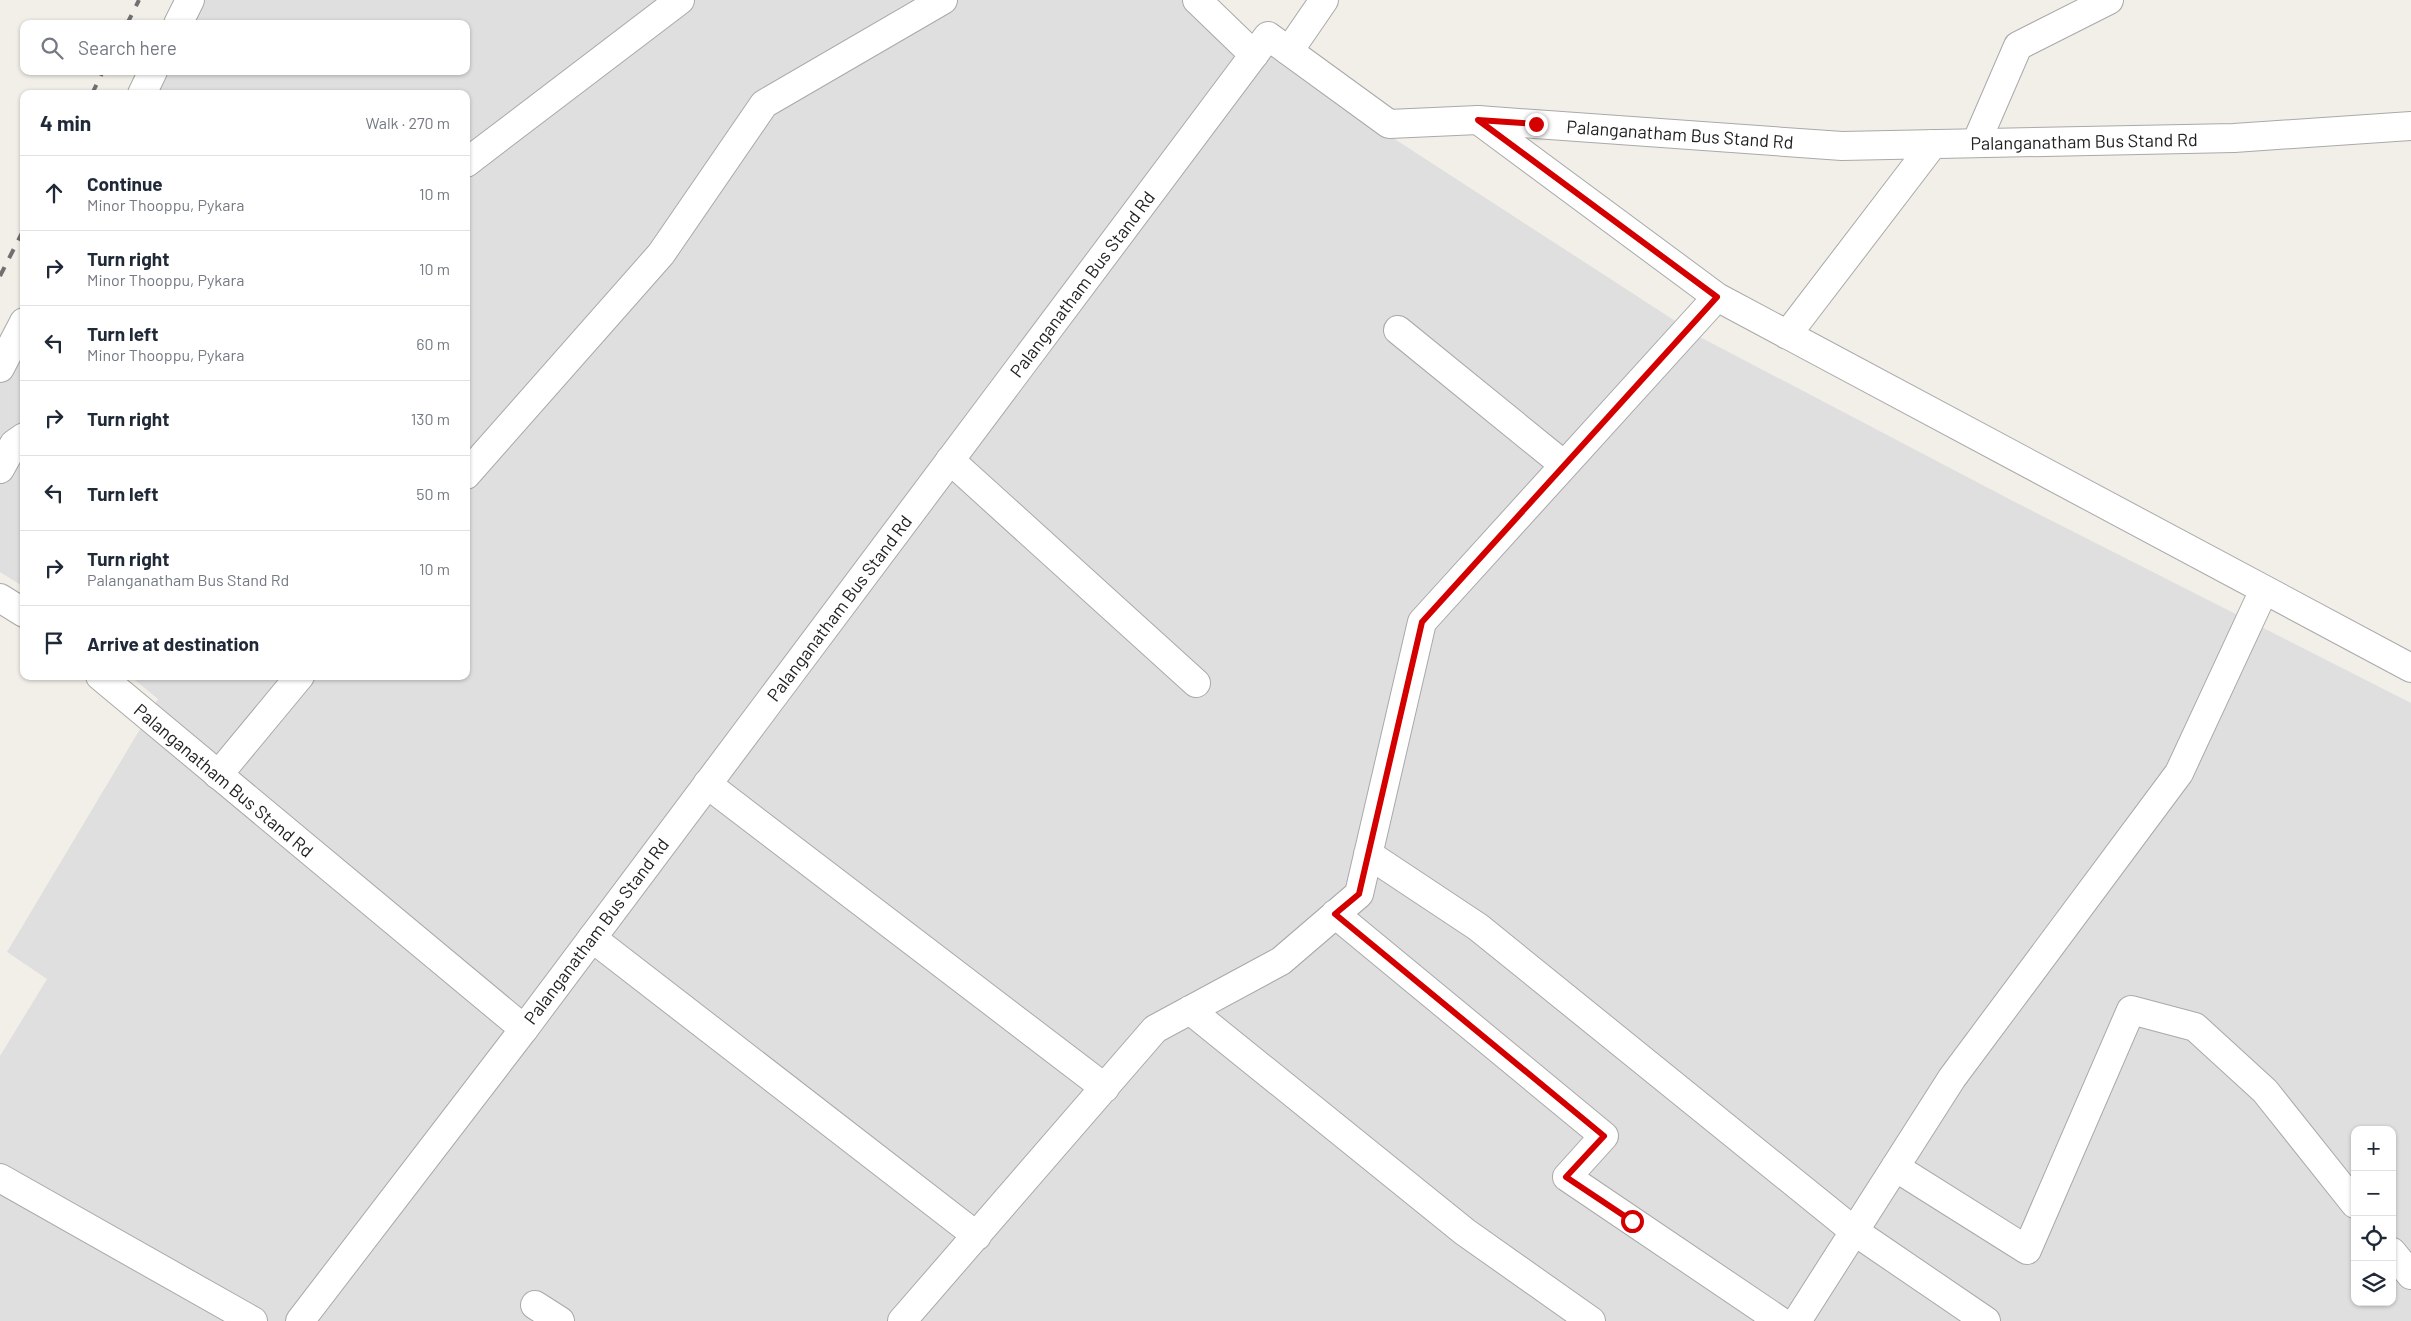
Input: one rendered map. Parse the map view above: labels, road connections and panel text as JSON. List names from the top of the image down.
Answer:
{
  "streets": {
    "street": ["Palanganatham Bus Stand Rd"]
  },
  "page": {
    "search": "Search here",
    "heading": ["4 min", "Walk · 270 m"],
    "list": [
      ["Continue", "Minor Thooppu, Pykara", "10 m"],
      ["Turn right", "Minor Thooppu, Pykara", "10 m"],
      ["Turn left", "Minor Thooppu, Pykara", "60 m"],
      ["Turn right", "130 m"],
      ["Turn left", "50 m"],
      ["Turn right", "Palanganatham Bus Stand Rd", "10 m"],
      "Arrive at destination"
    ],
    "map_buttons": ["+", "−"]
  }
}
